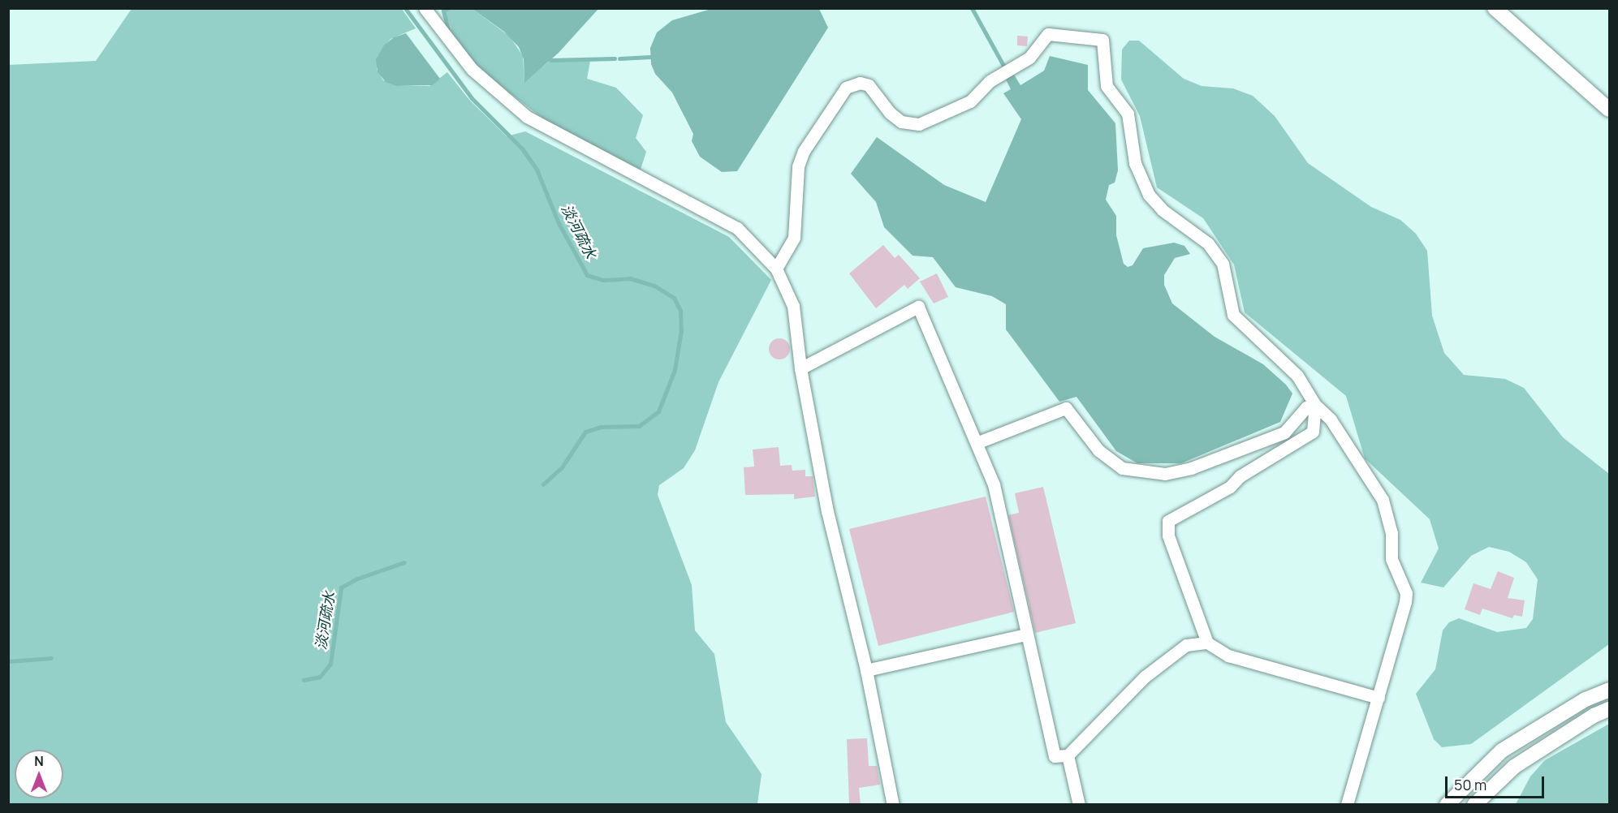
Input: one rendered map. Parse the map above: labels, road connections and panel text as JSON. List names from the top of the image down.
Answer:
{
  "water": ["淡河疏水"],
  "scale_bar": "50 m",
  "north": "top"
}
